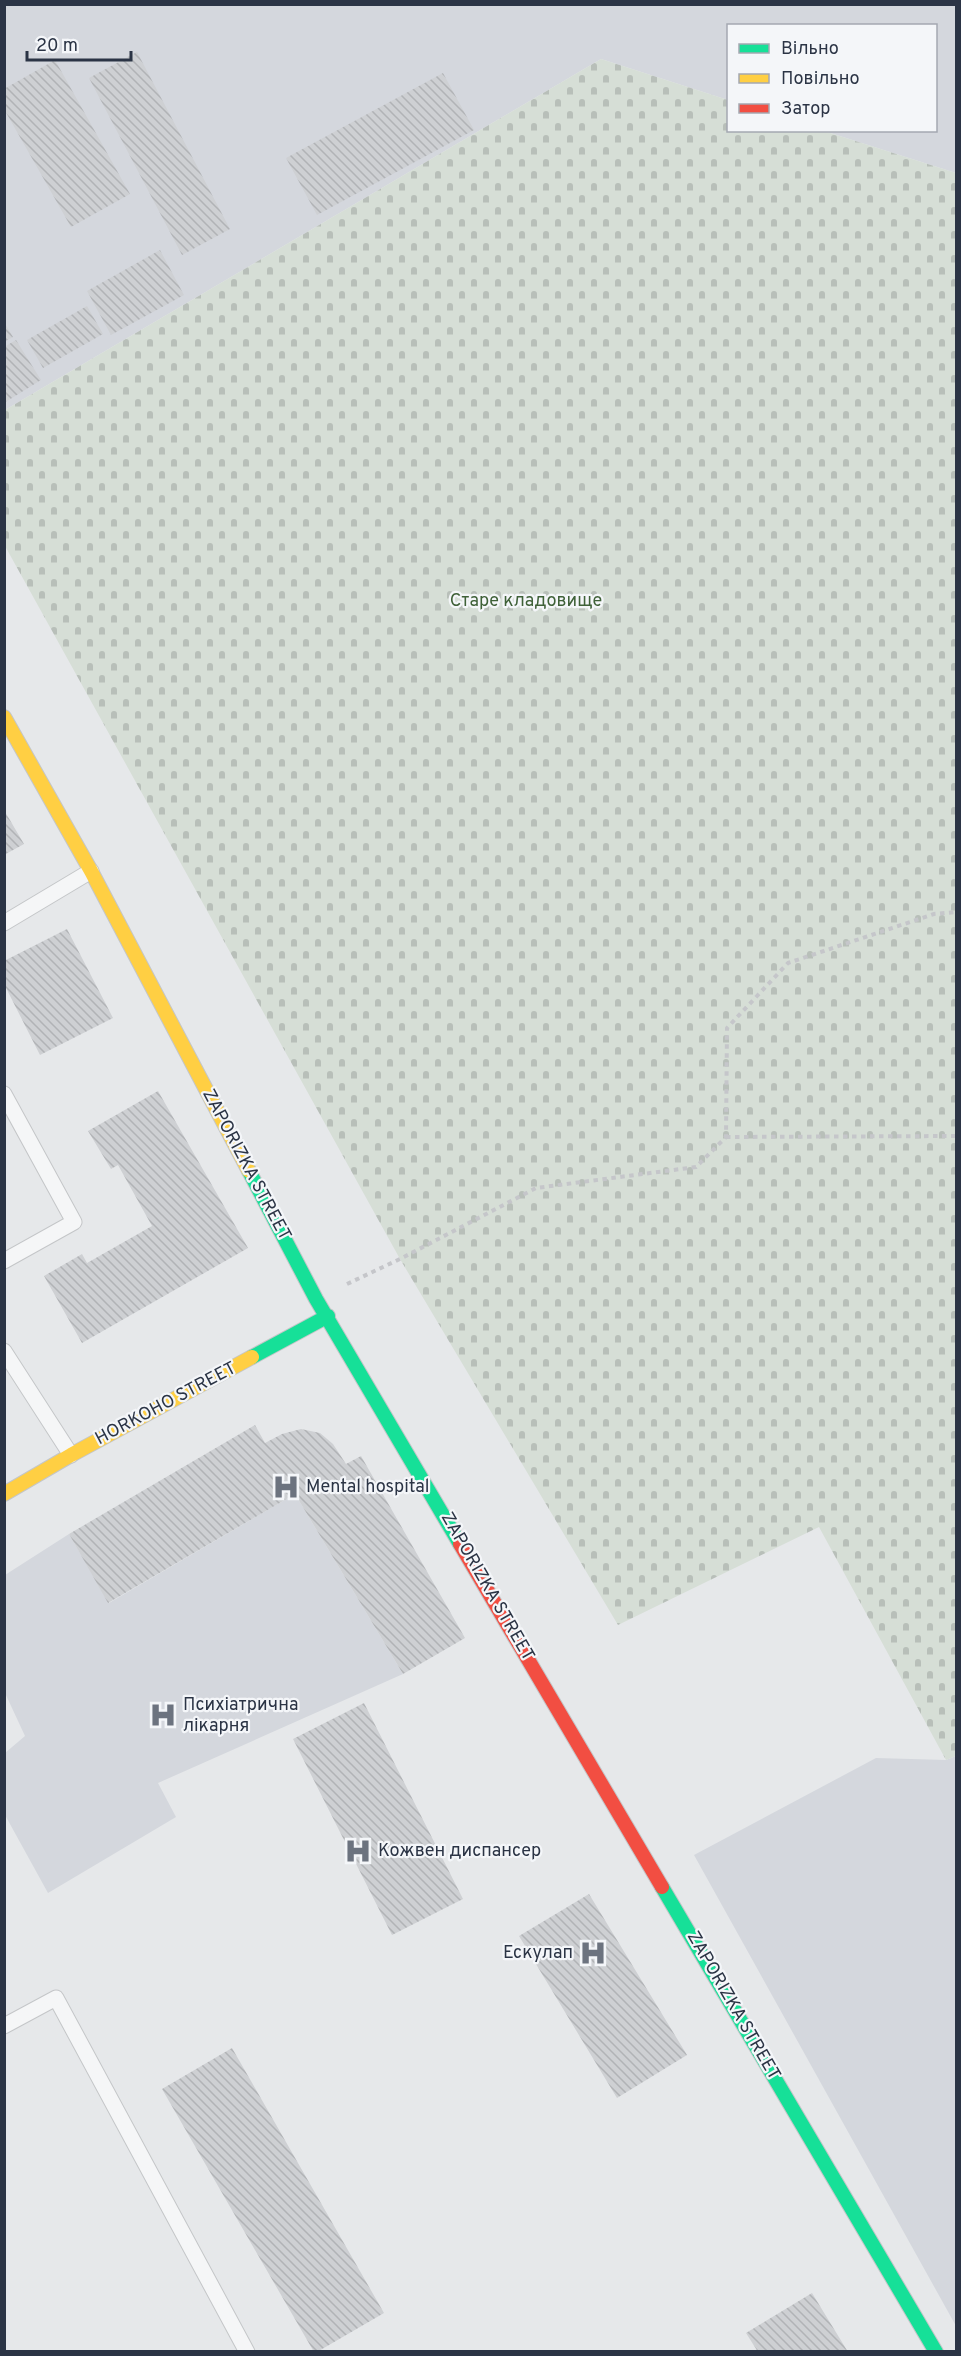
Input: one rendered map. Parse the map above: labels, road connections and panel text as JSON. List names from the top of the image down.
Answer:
{
  "streets": {
    "street": ["ZAPORIZKA STREET", "HORKOHO STREET"]
  },
  "crossings": [
    ["ZAPORIZKA STREET", "HORKOHO STREET"]
  ],
  "parks": ["Старе кладовище"],
  "places": {
    "hospital": [
      "Mental hospital",
      "Психіатрична лікарня",
      "Кожвен диспансер",
      "Ескулап"
    ]
  },
  "legend": ["Вільно", "Повільно", "Затор"],
  "scale_bar": "20 m"
}
